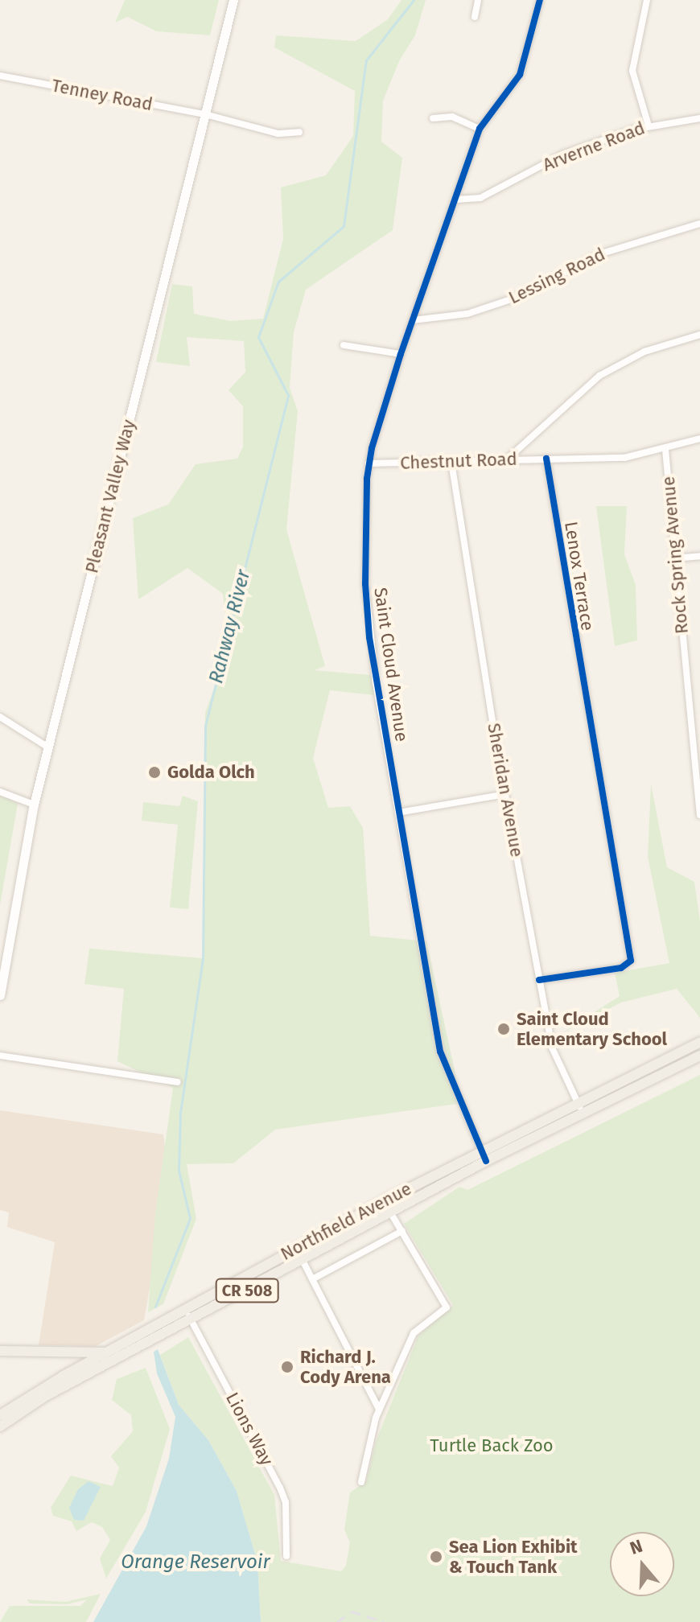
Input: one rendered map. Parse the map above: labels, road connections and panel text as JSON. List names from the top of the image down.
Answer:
{
  "streets": {
    "main road": ["Pleasant Valley Way", "Northfield Avenue", "CR 508"],
    "street": [
      "Tenney Road",
      "Arverne Road",
      "Lessing Road",
      "Chestnut Road",
      "Rock Spring Avenue",
      "Lenox Terrace",
      "Saint Cloud Avenue",
      "Sheridan Avenue",
      "Lions Way"
    ]
  },
  "crossings": [
    ["Tenney Road", "Pleasant Valley Way"],
    ["Arverne Road", "Saint Cloud Avenue"],
    ["Lessing Road", "Saint Cloud Avenue"],
    ["Chestnut Road", "Rock Spring Avenue"],
    ["Chestnut Road", "Lenox Terrace"],
    ["Chestnut Road", "Saint Cloud Avenue"],
    ["Chestnut Road", "Sheridan Avenue"],
    ["Lenox Terrace", "Sheridan Avenue"],
    ["Saint Cloud Avenue", "Northfield Avenue"],
    ["Sheridan Avenue", "Northfield Avenue"],
    ["Northfield Avenue", "Lions Way"]
  ],
  "water": ["Rahway River", "Orange Reservoir"],
  "parks": ["Turtle Back Zoo"],
  "places": [
    "Golda Olch",
    "Saint Cloud Elementary School",
    "Richard J. Cody Arena",
    "Sea Lion Exhibit & Touch Tank"
  ],
  "north": "top"
}
